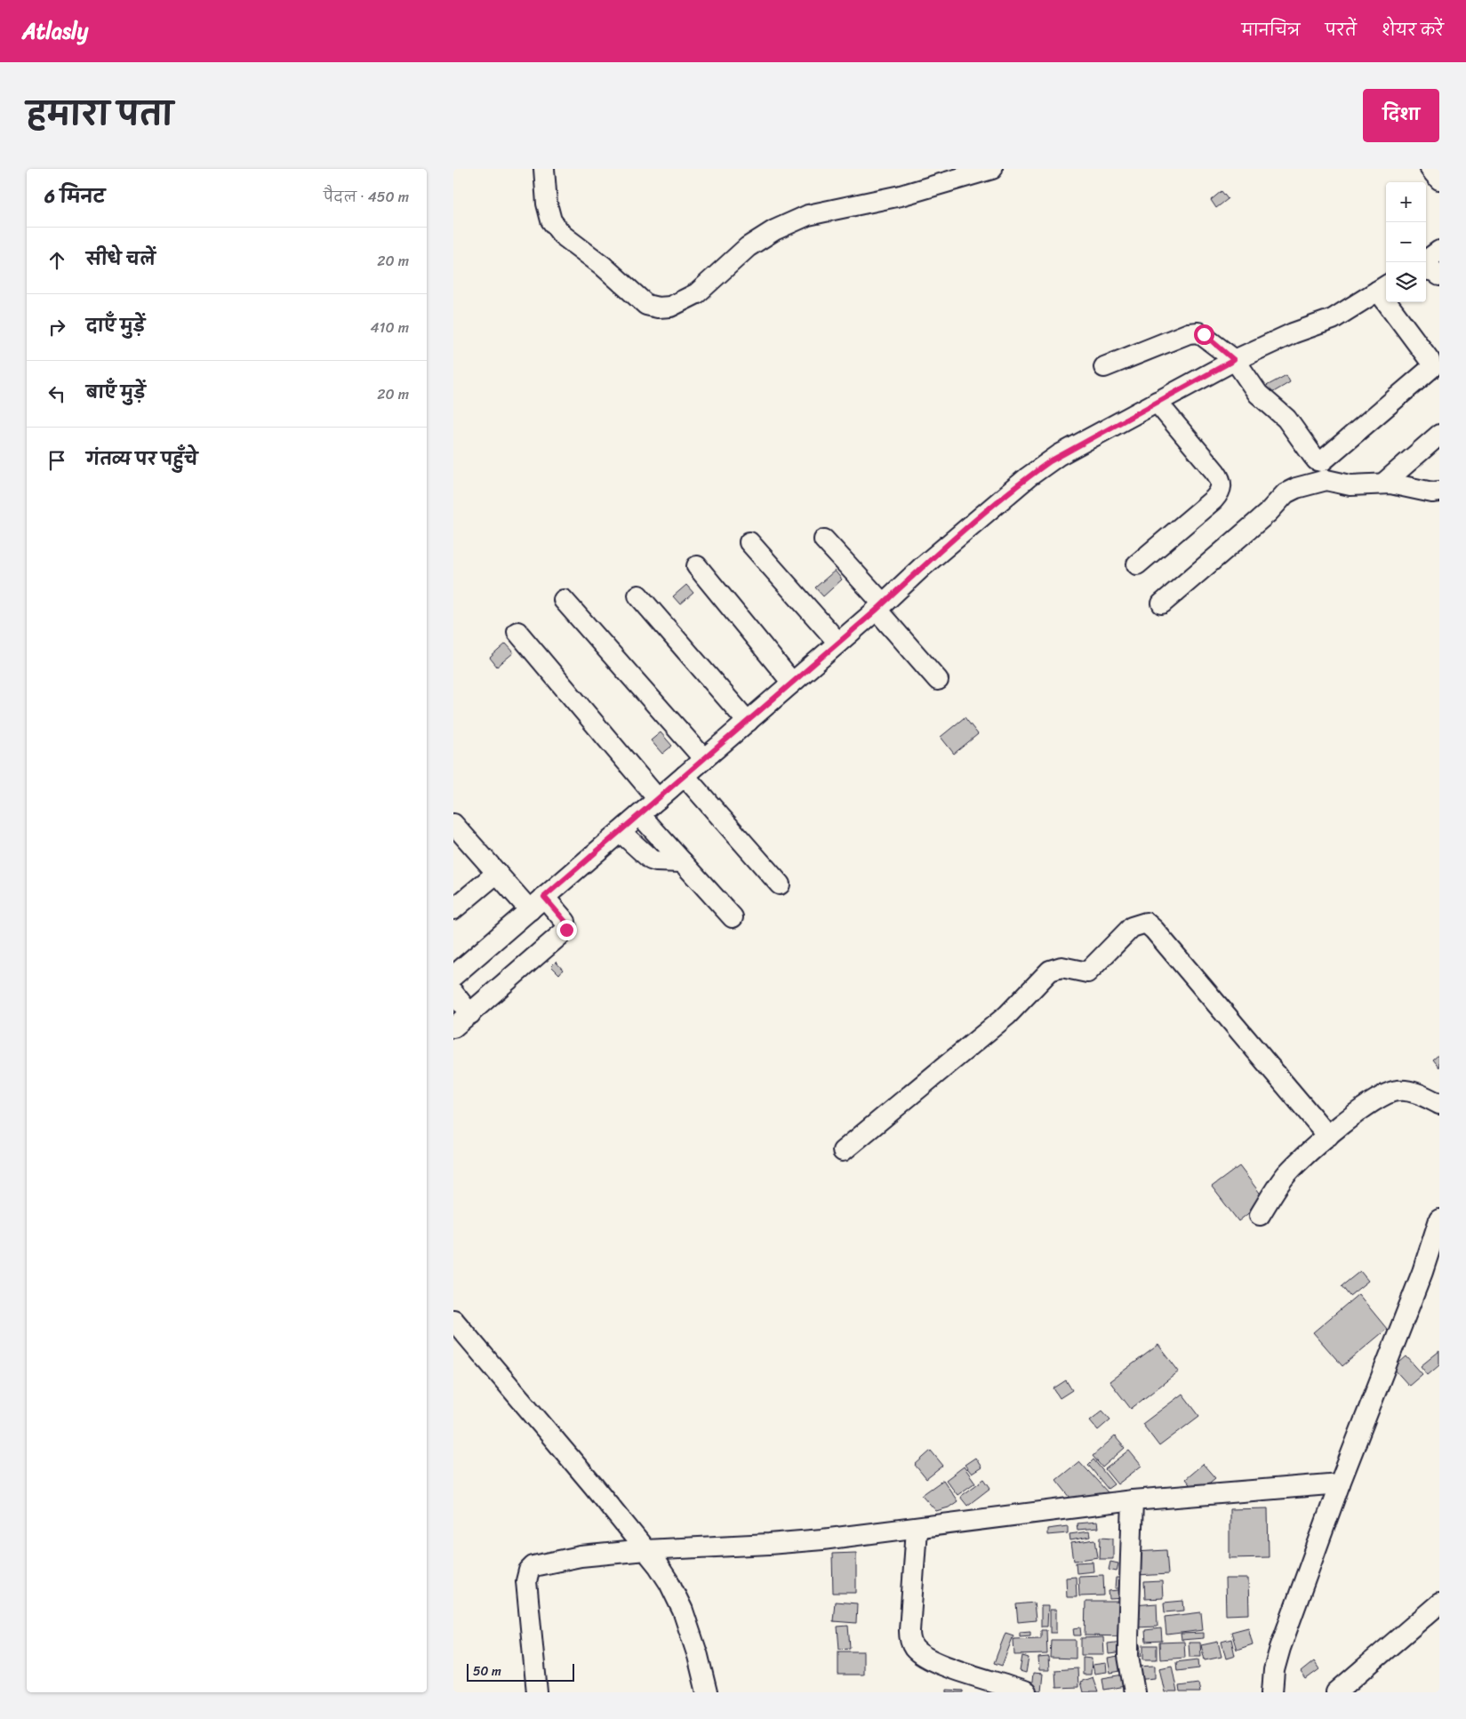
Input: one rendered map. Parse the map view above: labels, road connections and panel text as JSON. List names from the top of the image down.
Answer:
{
  "scale_bar": "50 m",
  "page": {
    "header": "Atlasly",
    "nav": ["मानचित्र", "परतें", "शेयर करें"],
    "title": "हमारा पता",
    "buttons": "दिशा",
    "heading": ["6 मिनट", "पैदल · 450 m"],
    "map_buttons": ["+", "−"],
    "list": [
      ["सीधे चलें", "20 m"],
      ["दाएँ मुड़ें", "410 m"],
      ["बाएँ मुड़ें", "20 m"],
      "गंतव्य पर पहुँचे"
    ],
    "scale": "50 m"
  }
}
